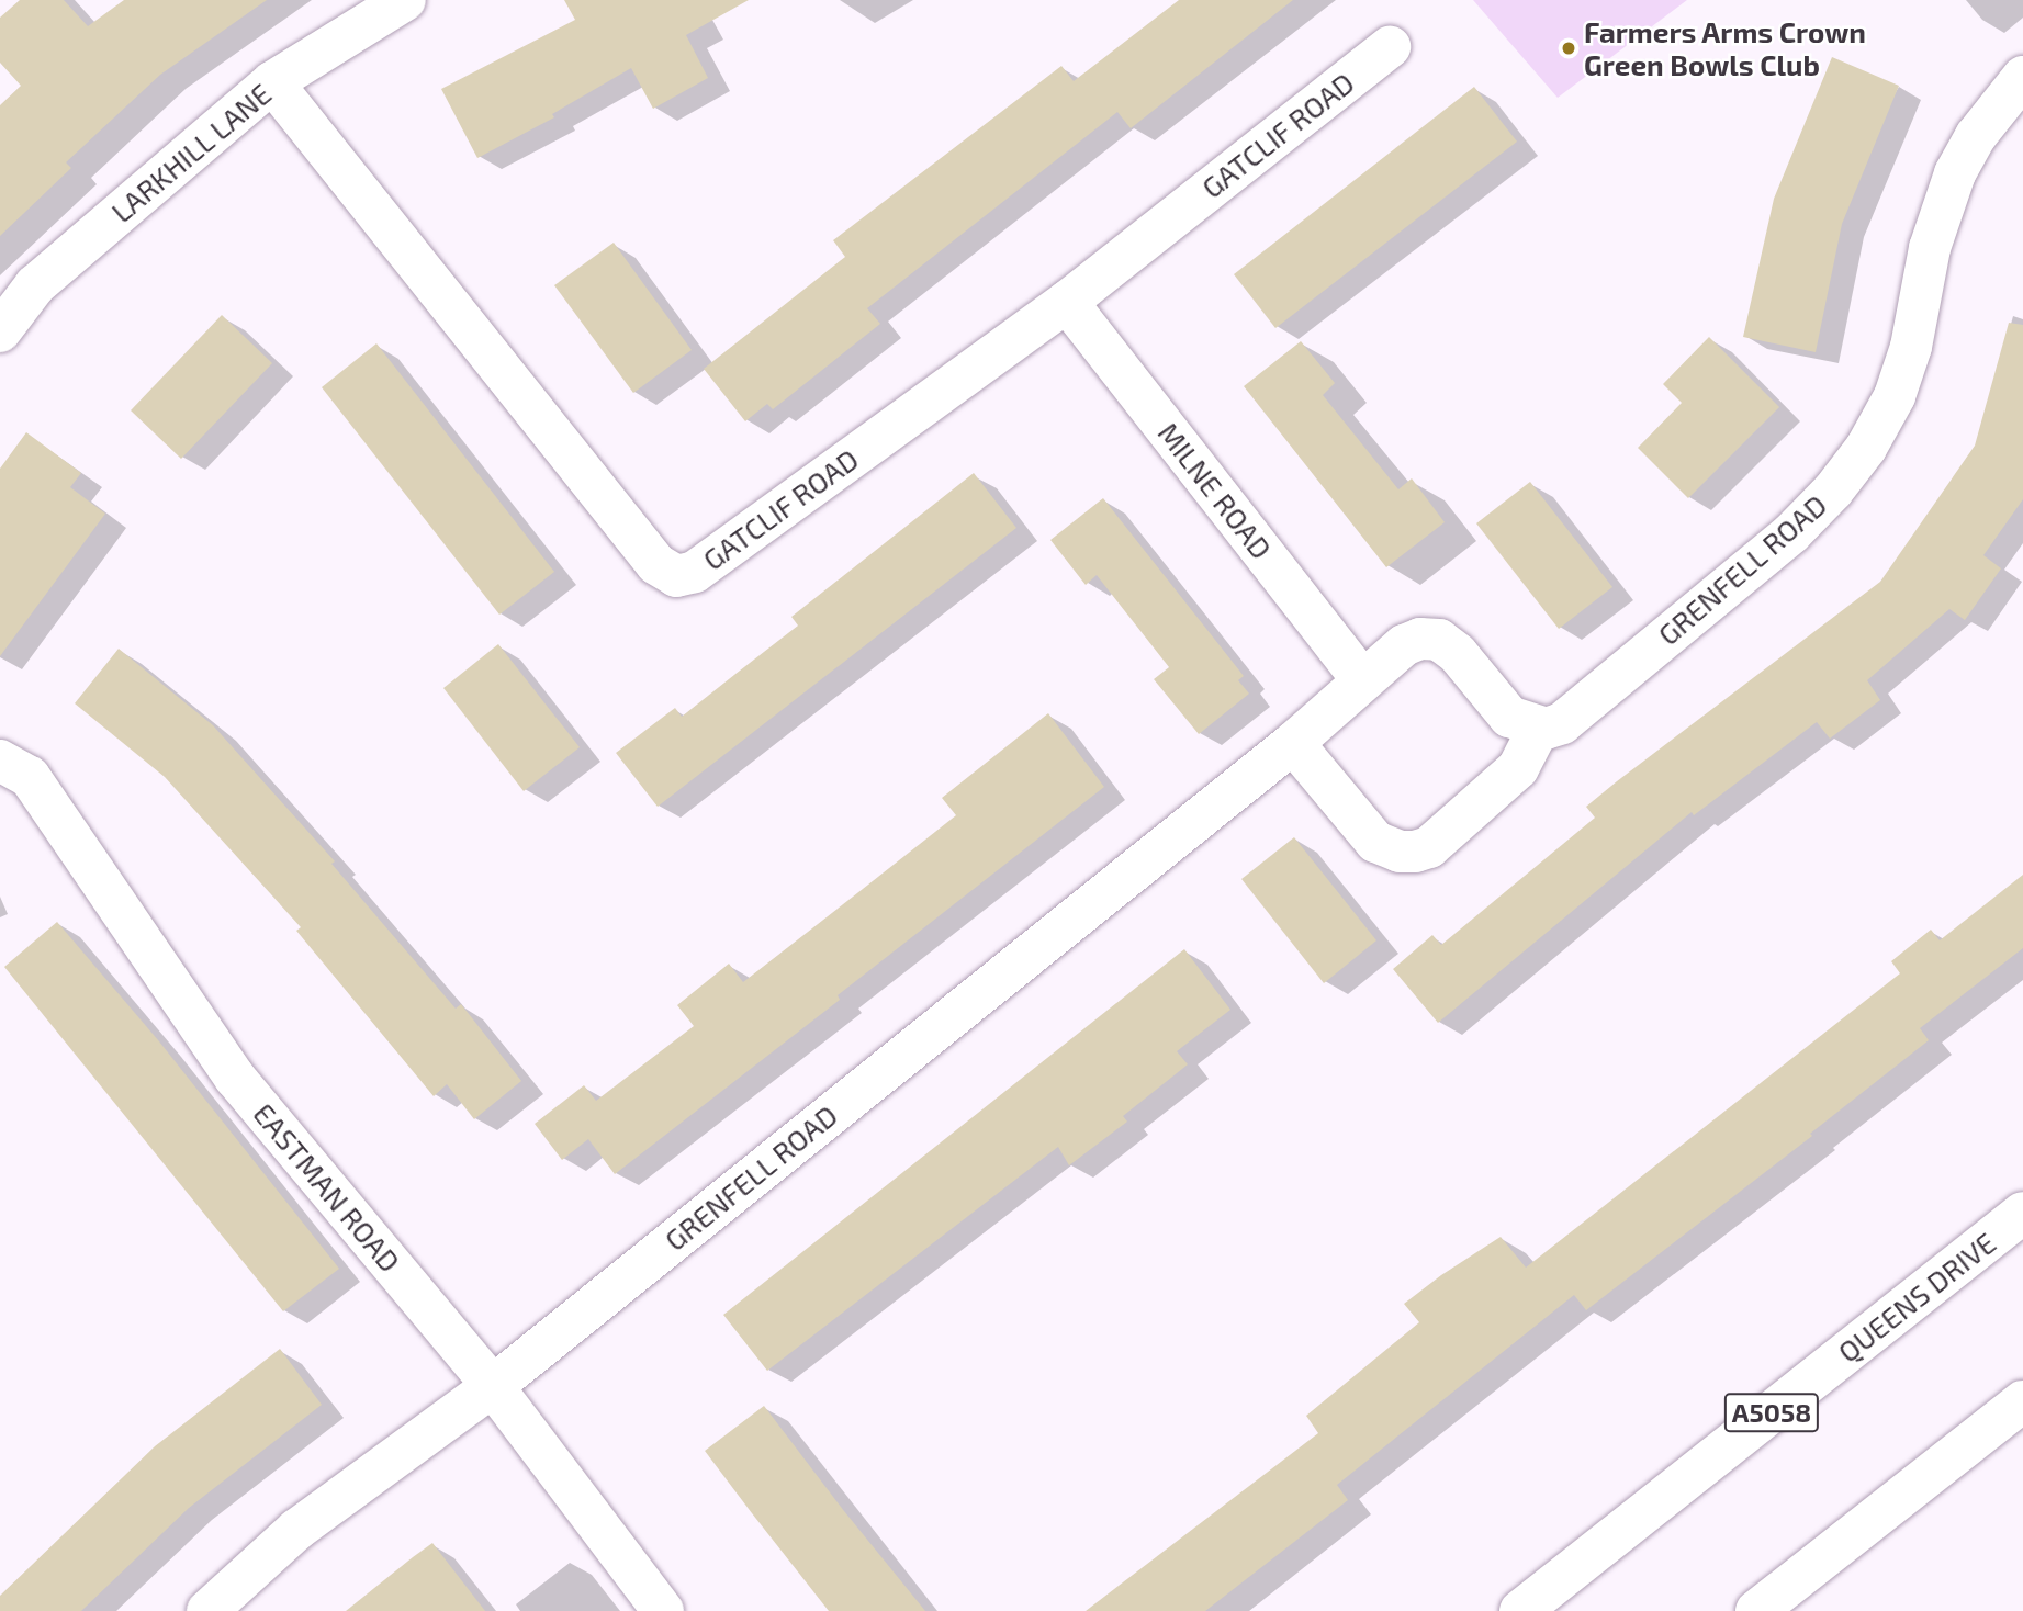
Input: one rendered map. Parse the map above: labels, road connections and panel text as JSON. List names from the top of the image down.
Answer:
{
  "streets": {
    "main road": [
      "GATCLIF ROAD",
      "LARKHILL LANE",
      "MILNE ROAD",
      "GRENFELL ROAD",
      "EASTMAN ROAD",
      "QUEENS DRIVE",
      "A5058"
    ]
  },
  "crossings": [
    ["GATCLIF ROAD", "LARKHILL LANE"],
    ["GATCLIF ROAD", "MILNE ROAD"],
    ["MILNE ROAD", "GRENFELL ROAD"],
    ["GRENFELL ROAD", "EASTMAN ROAD"]
  ],
  "places": ["Farmers Arms Crown Green Bowls Club"]
}
